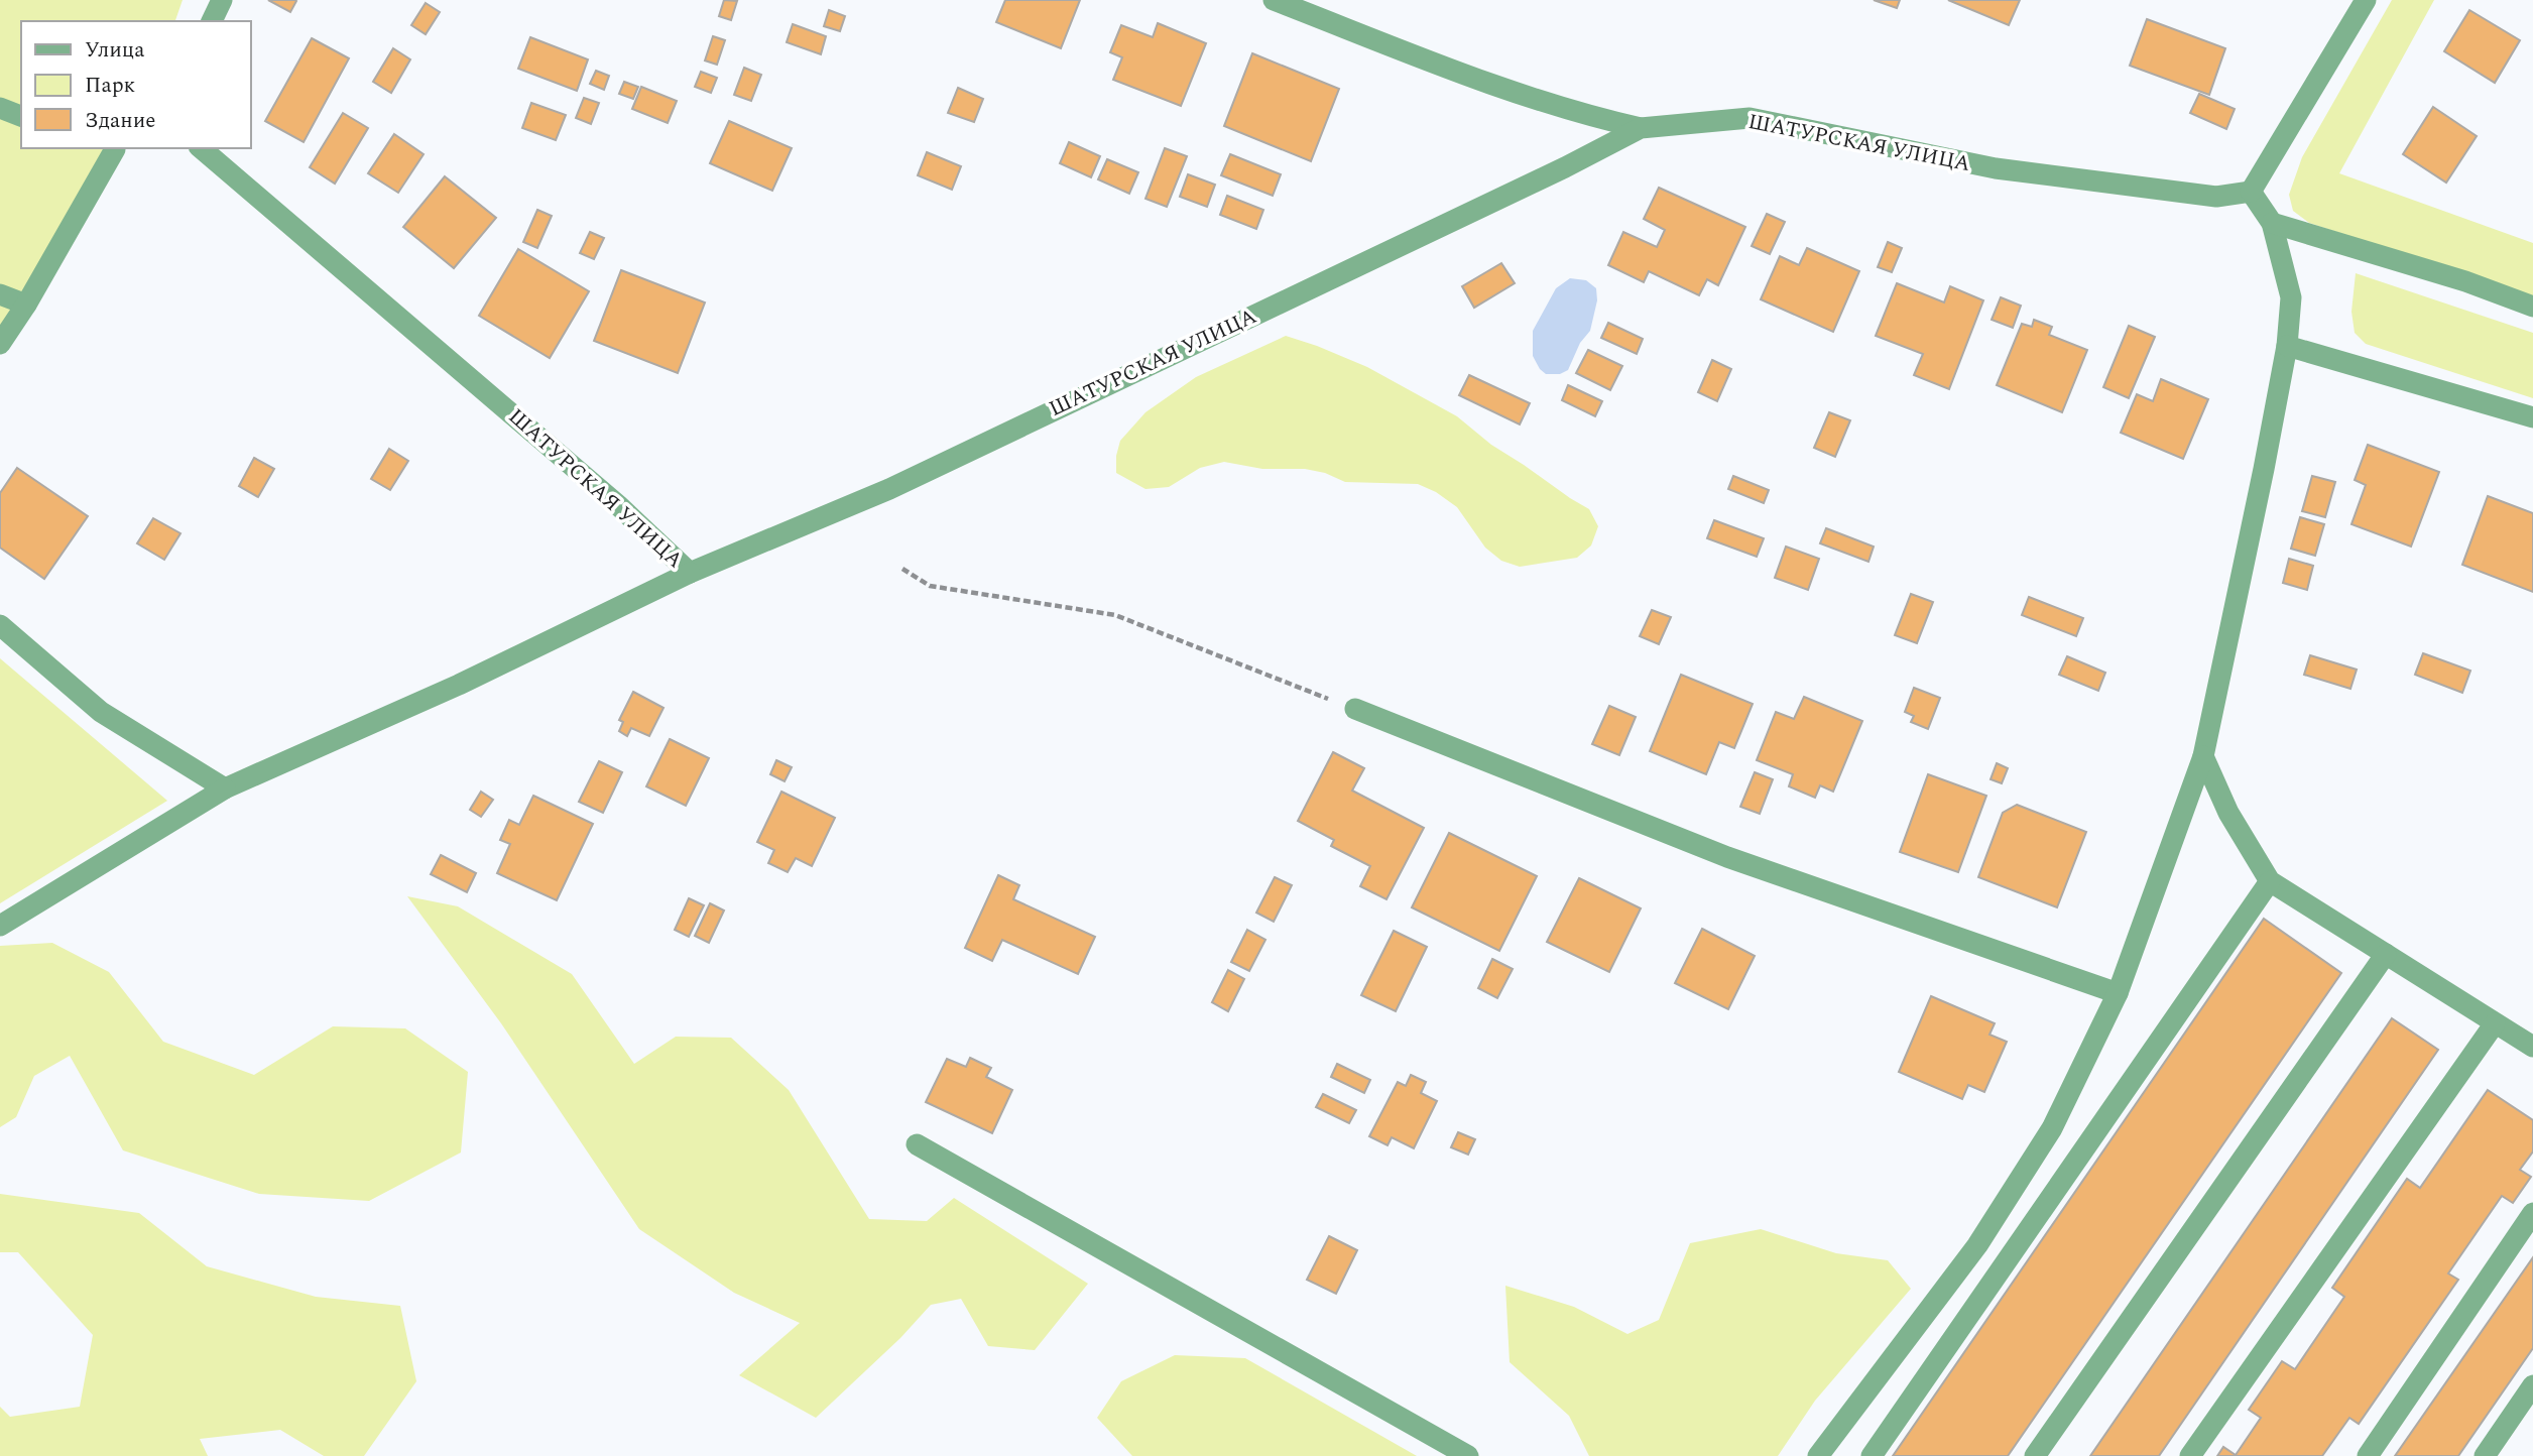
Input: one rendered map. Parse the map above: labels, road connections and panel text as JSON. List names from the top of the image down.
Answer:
{
  "streets": {
    "street": ["ШАТУРСКАЯ УЛИЦА"]
  },
  "legend": ["Улица", "Парк", "Здание"]
}
